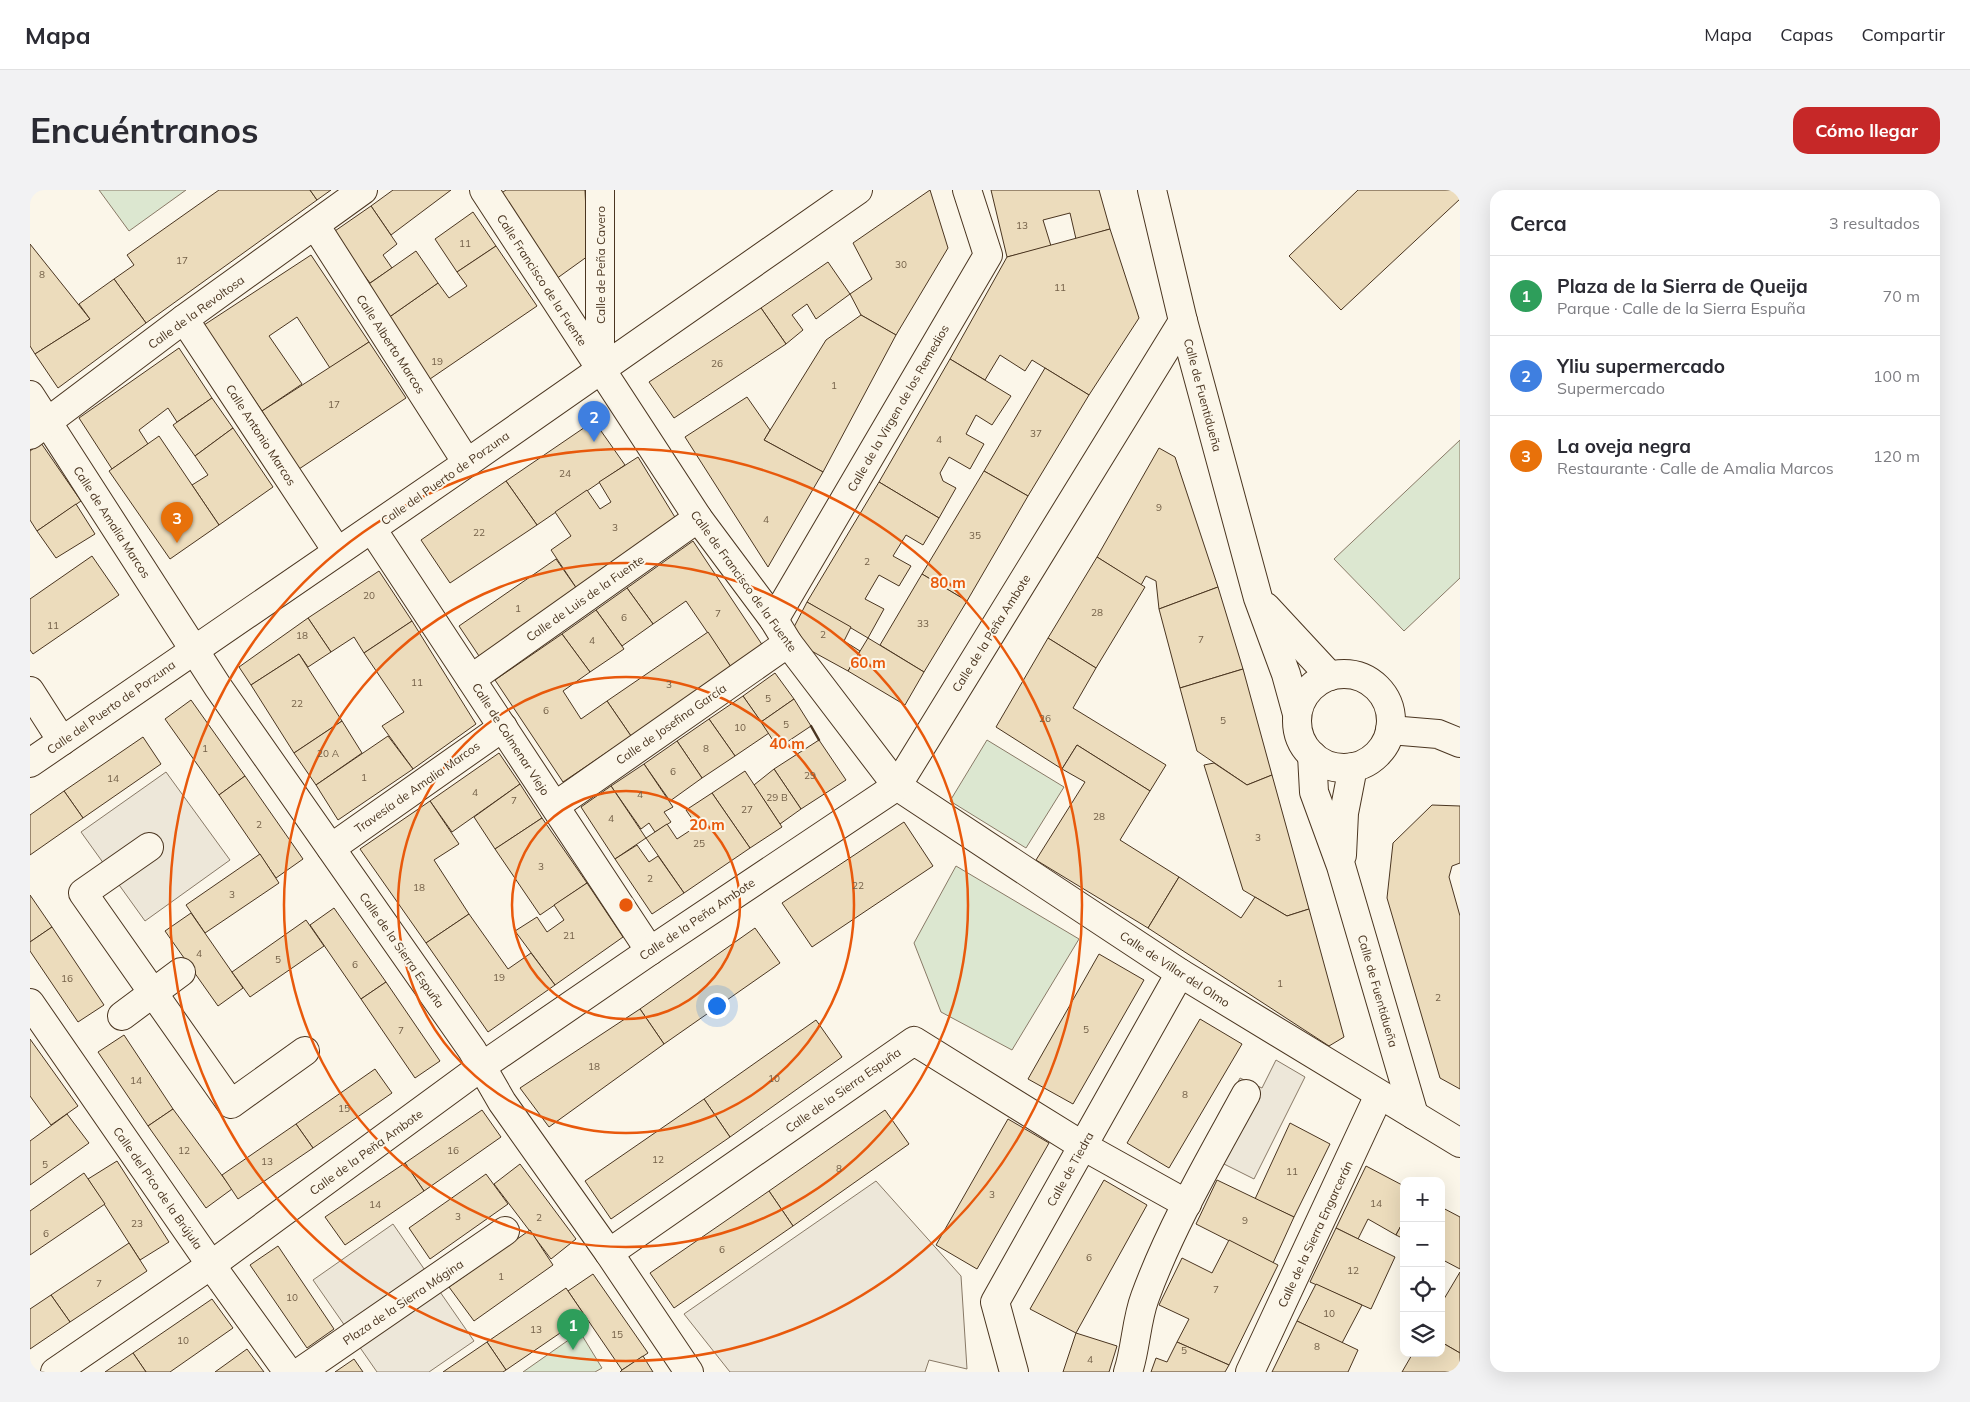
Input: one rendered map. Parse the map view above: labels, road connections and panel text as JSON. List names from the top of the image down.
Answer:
{
  "streets": {
    "street": [
      "Calle de Peña Cavero",
      "Calle Francisco de la Fuente",
      "Calle de la Revoltosa",
      "Calle Alberto Marcos",
      "Calle de Fuentidueña",
      "Calle de la Virgen de los Remedios",
      "Calle Antonio Marcos",
      "Calle del Puerto de Porzuna",
      "Calle de Amalia Marcos",
      "Calle de Francisco de la Fuente",
      "Calle de Luis de la Fuente",
      "Calle de la Peña Ambote",
      "Calle de Josefina García",
      "Calle de Colmenar Viejo",
      "Travesía de Amalia Marcos",
      "Calle de la Sierra Espuña",
      "Calle de Villar del Olmo",
      "Calle de Tiedra",
      "Calle del Pico de la Brújula",
      "Calle de la Sierra Engarcerán",
      "Plaza de la Sierra Mágina"
    ]
  },
  "crossings": [
    ["Calle de Peña Cavero", "Calle Francisco de la Fuente"],
    ["Calle de Peña Cavero", "Calle del Puerto de Porzuna"],
    ["Calle de Peña Cavero", "Calle de Francisco de la Fuente"],
    ["Calle Francisco de la Fuente", "Calle del Puerto de Porzuna"],
    ["Calle Francisco de la Fuente", "Calle de Francisco de la Fuente"],
    ["Calle de la Revoltosa", "Calle Alberto Marcos"],
    ["Calle de la Revoltosa", "Calle Antonio Marcos"],
    ["Calle de la Revoltosa", "Calle de Amalia Marcos"],
    ["Calle Alberto Marcos", "Calle del Puerto de Porzuna"],
    ["Calle de Fuentidueña", "Calle de la Peña Ambote"],
    ["Calle de Fuentidueña", "Calle de Villar del Olmo"],
    ["Calle de la Virgen de los Remedios", "Calle de Francisco de la Fuente"],
    ["Calle de la Virgen de los Remedios", "Calle de Josefina García"],
    ["Calle Antonio Marcos", "Calle del Puerto de Porzuna"],
    ["Calle del Puerto de Porzuna", "Calle de Amalia Marcos"],
    ["Calle del Puerto de Porzuna", "Calle de Francisco de la Fuente"],
    ["Calle del Puerto de Porzuna", "Calle de Colmenar Viejo"],
    ["Calle del Puerto de Porzuna", "Calle de la Sierra Espuña"],
    ["Calle de Amalia Marcos", "Calle de la Sierra Espuña"],
    ["Calle de Francisco de la Fuente", "Calle de Luis de la Fuente"],
    ["Calle de Francisco de la Fuente", "Calle de la Peña Ambote"],
    ["Calle de Francisco de la Fuente", "Calle de Josefina García"],
    ["Calle de Francisco de la Fuente", "Calle de Villar del Olmo"],
    ["Calle de Luis de la Fuente", "Calle de Colmenar Viejo"],
    ["Calle de la Peña Ambote", "Calle de Colmenar Viejo"],
    ["Calle de la Peña Ambote", "Calle de la Sierra Espuña"],
    ["Calle de la Peña Ambote", "Calle de Villar del Olmo"],
    ["Calle de la Peña Ambote", "Calle del Pico de la Brújula"],
    ["Calle de Josefina García", "Calle de Colmenar Viejo"],
    ["Calle de Colmenar Viejo", "Travesía de Amalia Marcos"],
    ["Travesía de Amalia Marcos", "Calle de la Sierra Espuña"],
    ["Calle de la Sierra Espuña", "Calle de Tiedra"],
    ["Calle de Villar del Olmo", "Calle de Tiedra"],
    ["Calle de Villar del Olmo", "Calle de la Sierra Engarcerán"]
  ],
  "house_numbers": [
    "13",
    "11",
    "17",
    "30",
    "8",
    "11",
    "19",
    "26",
    "1",
    "17",
    "37",
    "4",
    "24",
    "9",
    "4",
    "3",
    "22",
    "35",
    "2",
    "20",
    "1",
    "28",
    "7",
    "6",
    "33",
    "11",
    "2",
    "18",
    "7",
    "4",
    "11",
    "3",
    "5",
    "22",
    "6",
    "26",
    "5",
    "5",
    "10",
    "1",
    "8",
    "20 A",
    "6",
    "29",
    "1",
    "14",
    "4",
    "4",
    "29 B",
    "7",
    "27",
    "28",
    "4",
    "2",
    "3",
    "25",
    "3",
    "2",
    "22",
    "18",
    "3",
    "21",
    "4",
    "5",
    "6",
    "19",
    "16",
    "1",
    "2",
    "5",
    "7",
    "18",
    "10",
    "14",
    "8",
    "15",
    "12",
    "16",
    "12",
    "13",
    "5",
    "8",
    "11",
    "3",
    "14",
    "14",
    "3",
    "2",
    "9",
    "23",
    "6",
    "6",
    "6",
    "12",
    "1",
    "7",
    "7",
    "10",
    "10",
    "13",
    "15",
    "10",
    "8",
    "5",
    "4"
  ],
  "page": {
    "header": "Mapa",
    "nav": ["Mapa", "Capas", "Compartir"],
    "buttons": "Cómo llegar",
    "title": "Encuéntranos",
    "heading": ["Cerca", "3 resultados"],
    "list": [
      {
        "mark": "1",
        "name": "Plaza de la Sierra de Queija",
        "note": "Parque · Calle de la Sierra Espuña",
        "value": "70 m"
      },
      {
        "mark": "2",
        "name": "Yliu supermercado",
        "note": "Supermercado",
        "value": "100 m"
      },
      {
        "mark": "3",
        "name": "La oveja negra",
        "note": "Restaurante · Calle de Amalia Marcos",
        "value": "120 m"
      }
    ],
    "pins": ["2", "3", "1"],
    "map_buttons": ["+", "−"]
  },
  "rings": [
    "80 m",
    "60 m",
    "40 m",
    "20 m"
  ]
}
